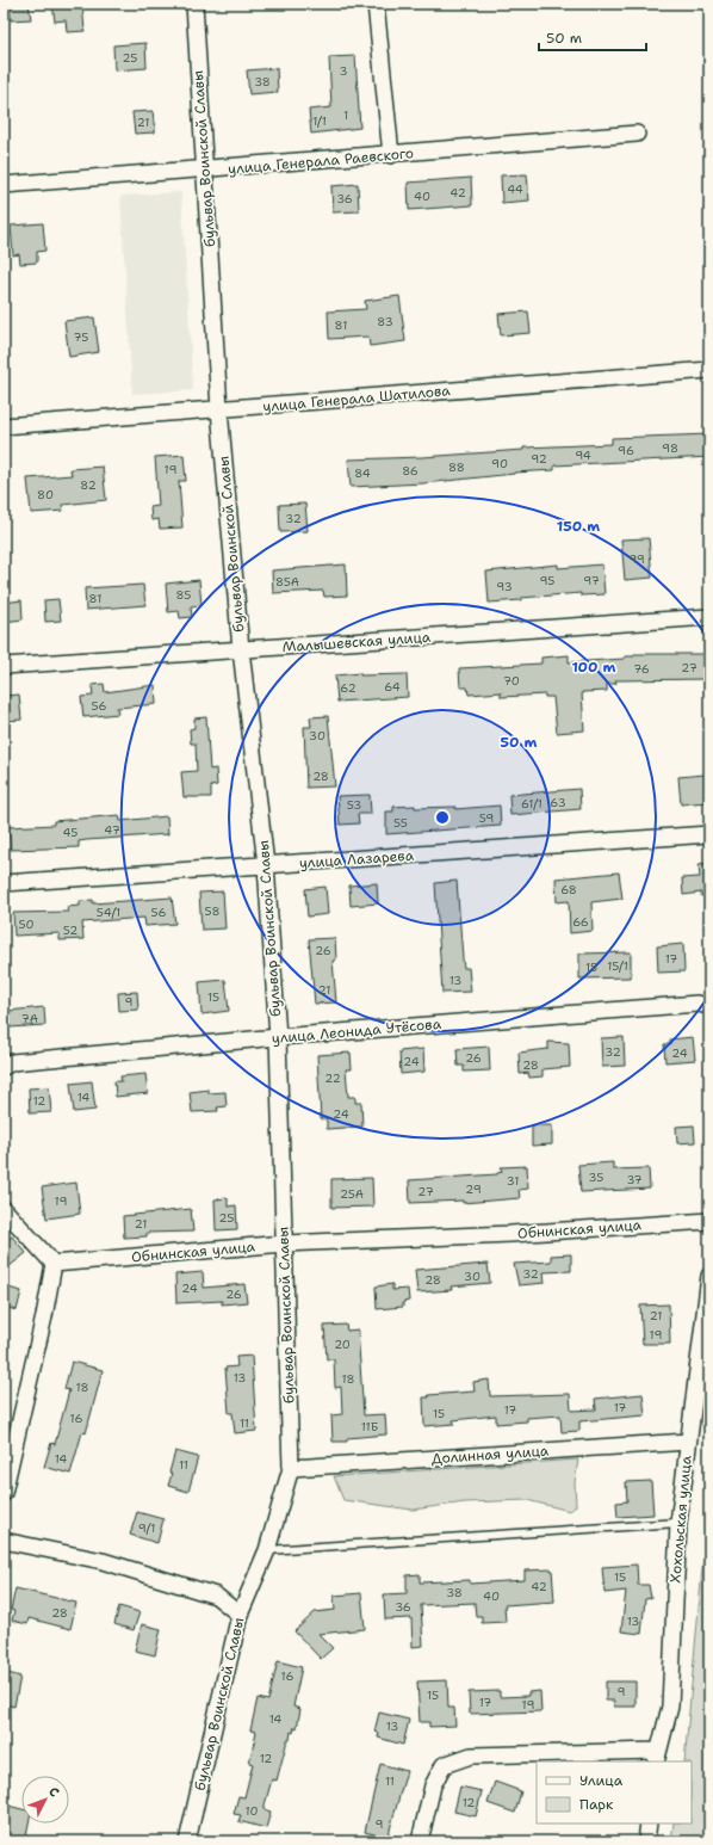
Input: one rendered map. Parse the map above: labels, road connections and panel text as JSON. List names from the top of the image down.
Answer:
{
  "streets": {
    "street": [
      "бульвар Воинской Славы",
      "улица Генерала Раевского",
      "улица Генерала Шатилова",
      "Малышевская улица",
      "улица Лазарева",
      "улица Леонида Утёсова",
      "Обнинская улица",
      "Долинная улица",
      "Хохольская улица"
    ]
  },
  "crossings": [
    ["бульвар Воинской Славы", "улица Генерала Раевского"],
    ["бульвар Воинской Славы", "улица Генерала Шатилова"],
    ["бульвар Воинской Славы", "Малышевская улица"],
    ["бульвар Воинской Славы", "улица Лазарева"],
    ["бульвар Воинской Славы", "улица Леонида Утёсова"],
    ["бульвар Воинской Славы", "Обнинская улица"],
    ["бульвар Воинской Славы", "Долинная улица"],
    ["Долинная улица", "Хохольская улица"]
  ],
  "house_numbers": [
    "25",
    "3",
    "38",
    "1",
    "1/1",
    "21",
    "44",
    "42",
    "40",
    "36",
    "83",
    "81",
    "75",
    "98",
    "96",
    "94",
    "92",
    "90",
    "88",
    "19",
    "86",
    "84",
    "82",
    "80",
    "32",
    "99",
    "95",
    "97",
    "85А",
    "93",
    "85",
    "81",
    "27",
    "76",
    "70",
    "64",
    "62",
    "56",
    "30",
    "28",
    "63",
    "61/1",
    "53",
    "59",
    "55",
    "47",
    "45",
    "68",
    "58",
    "54/1",
    "56",
    "66",
    "50",
    "52",
    "26",
    "17",
    "15/1",
    "15",
    "13",
    "21",
    "15",
    "9",
    "7А",
    "32",
    "24",
    "26",
    "24",
    "28",
    "22",
    "14",
    "12",
    "24",
    "35",
    "37",
    "31",
    "29",
    "27",
    "25А",
    "19",
    "25",
    "21",
    "32",
    "30",
    "28",
    "24",
    "26",
    "21",
    "19",
    "20",
    "13",
    "18",
    "18",
    "17",
    "17",
    "15",
    "16",
    "11",
    "11Б",
    "14",
    "11",
    "9/1",
    "15",
    "42",
    "38",
    "40",
    "36",
    "28",
    "13",
    "16",
    "9",
    "15",
    "17",
    "19",
    "14",
    "13",
    "12",
    "11",
    "12",
    "10",
    "9"
  ],
  "legend": ["Улица", "Парк"],
  "scale_bar": "50 m",
  "north": "top right",
  "rings": ["150 m", "100 m", "50 m"]
}
